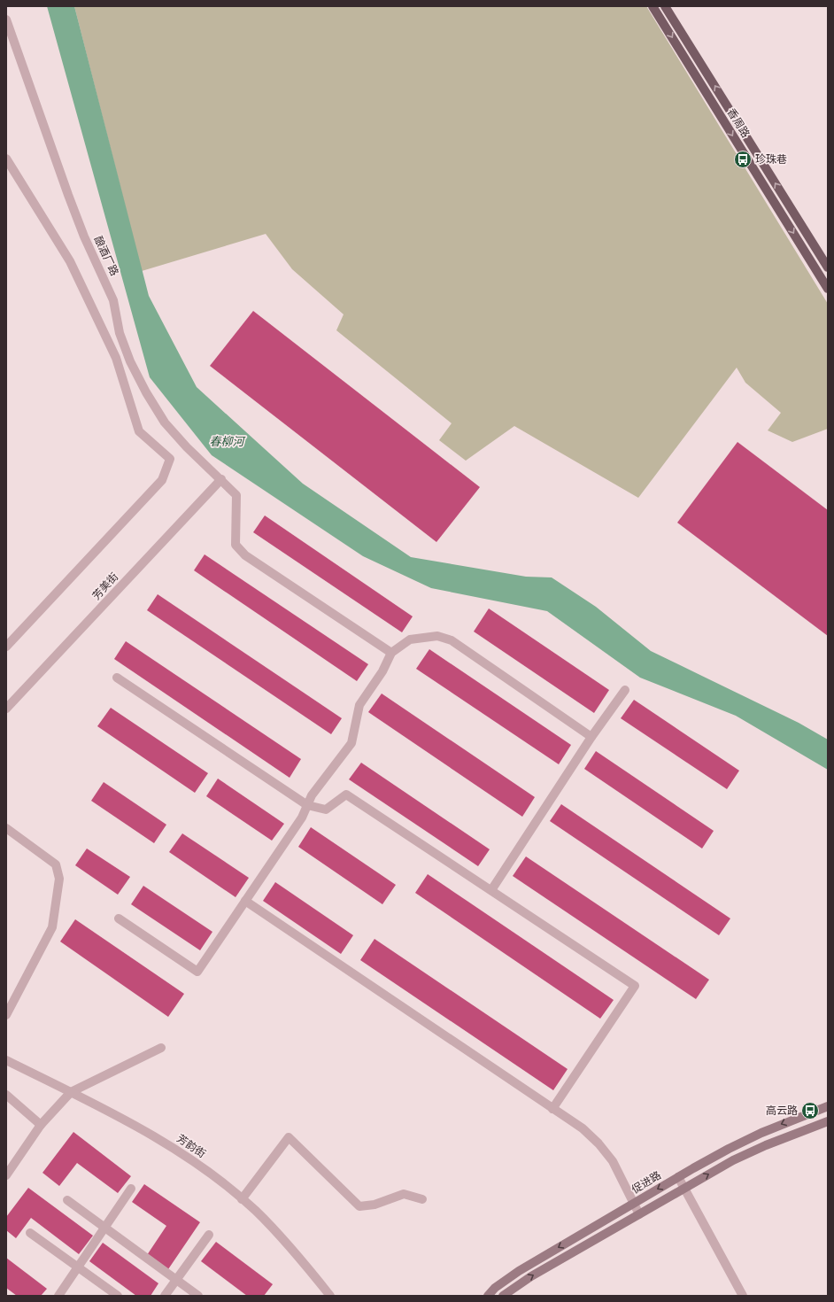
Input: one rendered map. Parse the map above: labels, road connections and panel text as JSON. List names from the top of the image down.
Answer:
{
  "streets": {
    "main road": ["香周路", "促进路"],
    "street": ["酿酒厂路", "芳美街", "芳韵街"]
  },
  "crossings": [
    ["酿酒厂路", "芳美街"]
  ],
  "water": ["春柳河"],
  "places": {
    "bus stop": ["珍珠巷", "高云路"]
  }
}
